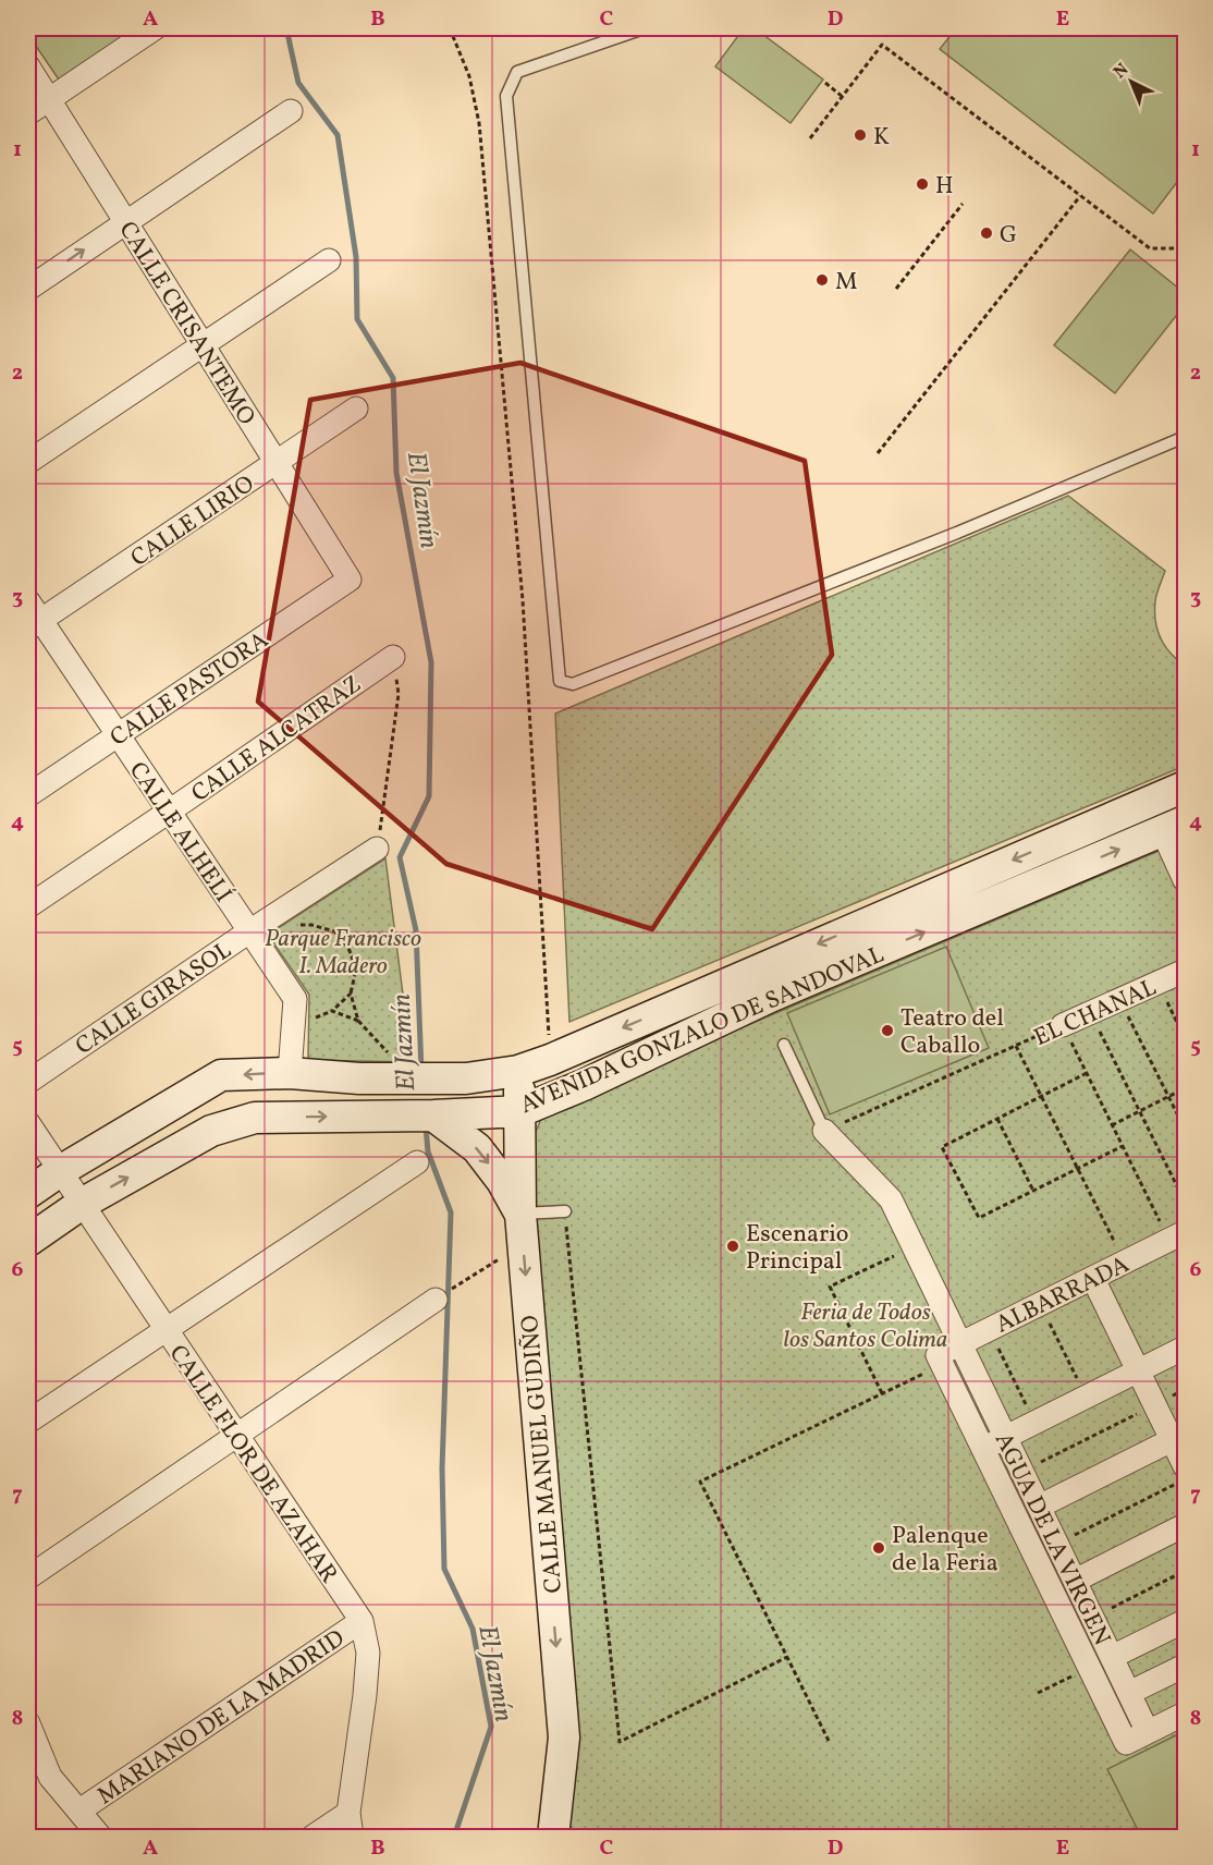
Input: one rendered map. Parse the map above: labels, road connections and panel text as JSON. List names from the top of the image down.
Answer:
{
  "streets": {
    "main road": ["AVENIDA GONZALO DE SANDOVAL", "CALLE MANUEL GUDIÑO"],
    "street": [
      "CALLE CRISANTEMO",
      "CALLE LIRIO",
      "CALLE PASTORA",
      "CALLE ALCATRAZ",
      "CALLE ALHELÍ",
      "CALLE GIRASOL",
      "EL CHANAL",
      "ALBARRADA",
      "CALLE FLOR DE AZAHAR",
      "AGUA DE LA VIRGEN",
      "MARIANO DE LA MADRID"
    ]
  },
  "crossings": [
    ["CALLE CRISANTEMO", "CALLE LIRIO"],
    ["CALLE CRISANTEMO", "CALLE PASTORA"],
    ["CALLE LIRIO", "CALLE ALHELÍ"],
    ["CALLE PASTORA", "CALLE ALHELÍ"],
    ["CALLE ALCATRAZ", "CALLE ALHELÍ"],
    ["CALLE ALHELÍ", "CALLE GIRASOL"],
    ["CALLE ALHELÍ", "AVENIDA GONZALO DE SANDOVAL"],
    ["EL CHANAL", "AGUA DE LA VIRGEN"],
    ["AVENIDA GONZALO DE SANDOVAL", "CALLE MANUEL GUDIÑO"],
    ["AVENIDA GONZALO DE SANDOVAL", "CALLE FLOR DE AZAHAR"],
    ["ALBARRADA", "AGUA DE LA VIRGEN"],
    ["CALLE FLOR DE AZAHAR", "MARIANO DE LA MADRID"]
  ],
  "one_way": ["CALLE MANUEL GUDIÑO"],
  "water": ["El Jazmín"],
  "parks": ["Parque Francisco I. Madero", "Feria de Todos los Santos Colima"],
  "places": [
    "K",
    "H",
    "G",
    "M",
    "Teatro del Caballo",
    "Escenario Principal",
    "Palenque de la Feria"
  ],
  "north": "top left",
  "grid": {
    "columns": [
      "A",
      "B",
      "C",
      "D",
      "E"
    ],
    "rows": [
      "1",
      "2",
      "3",
      "4",
      "5",
      "6",
      "7",
      "8"
    ]
  }
}
